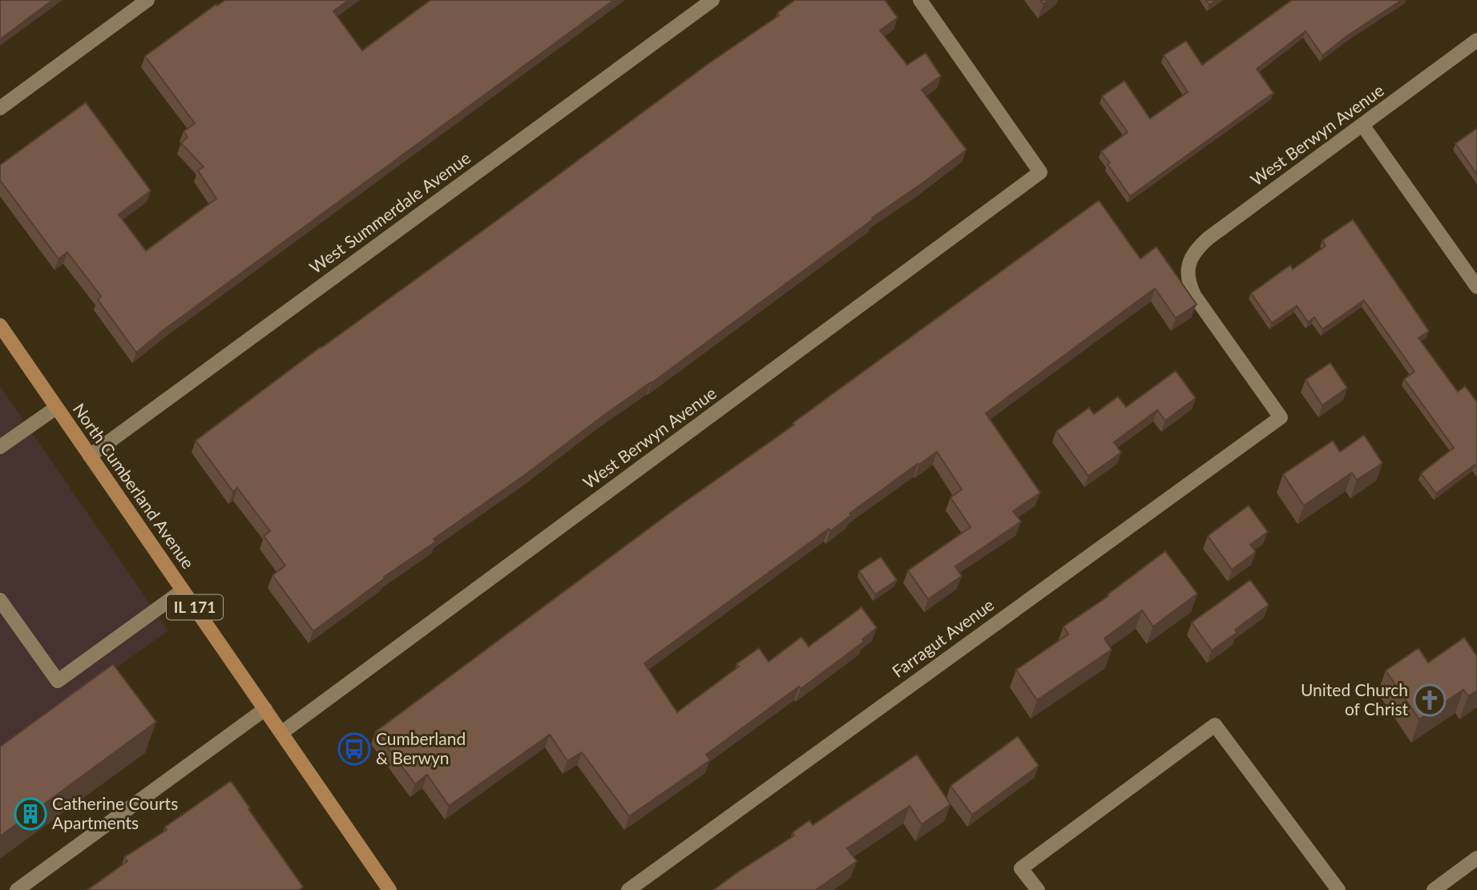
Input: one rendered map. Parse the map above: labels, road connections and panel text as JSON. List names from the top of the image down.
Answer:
{
  "streets": {
    "main road": ["North Cumberland Avenue", "IL 171"],
    "street": ["West Berwyn Avenue", "West Summerdale Avenue", "Farragut Avenue"]
  },
  "crossings": [
    ["West Berwyn Avenue", "North Cumberland Avenue"],
    ["West Berwyn Avenue", "Farragut Avenue"],
    ["West Summerdale Avenue", "North Cumberland Avenue"]
  ],
  "places": {
    "church": ["United Church of Christ"],
    "bus stop": ["Cumberland & Berwyn"],
    "building": ["Catherine Courts Apartments"]
  }
}
